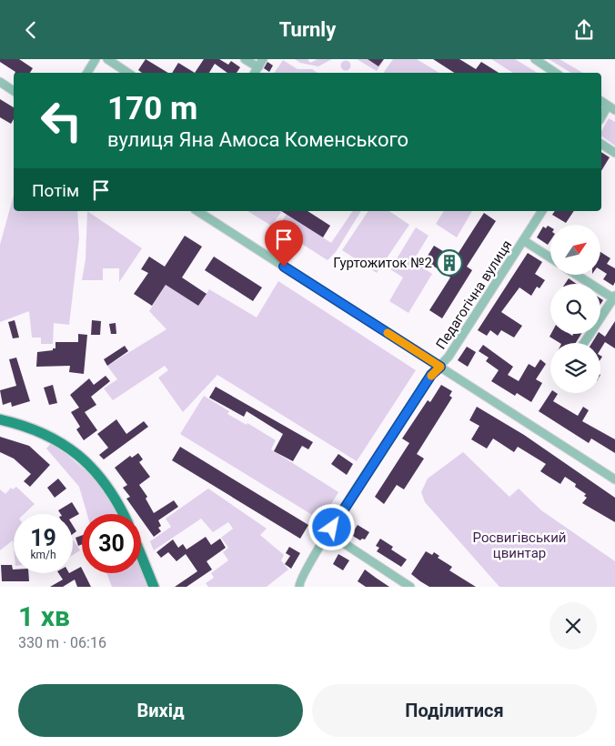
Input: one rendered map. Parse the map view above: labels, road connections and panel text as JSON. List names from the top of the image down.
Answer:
{
  "streets": {
    "street": ["Педагогічна вулиця"]
  },
  "parks": ["Росвигівський цвинтар"],
  "places": {
    "building": ["Гуртожиток №2"]
  },
  "north": "top right",
  "page": {
    "header": "Turnly",
    "turn": ["170 m", "вулиця Яна Амоса Коменського"],
    "then": "Потім",
    "speed": "19 km/h",
    "limit": "30",
    "heading": ["1 хв", "330 m · 06:16"],
    "buttons": ["Вихід", "Поділитися"]
  }
}
